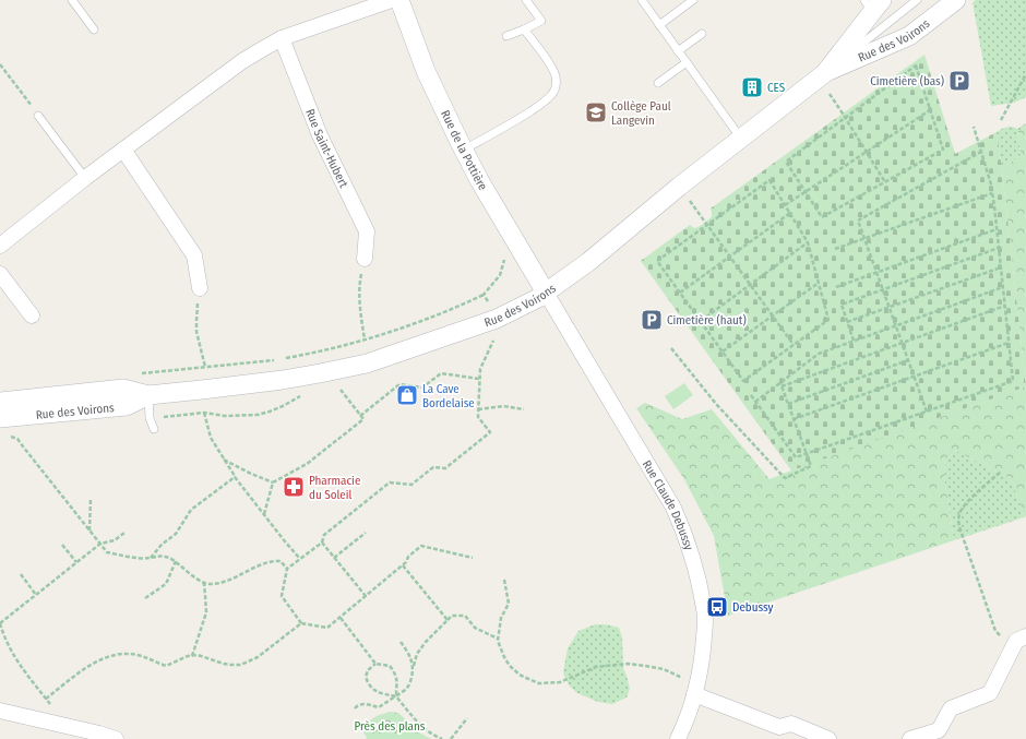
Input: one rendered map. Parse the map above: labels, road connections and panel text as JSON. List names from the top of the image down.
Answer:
{
  "streets": {
    "street": [
      "Rue des Voirons",
      "Rue Saint-Hubert",
      "Rue de la Pottière",
      "Rue Claude Debussy"
    ]
  },
  "crossings": [
    ["Rue des Voirons", "Rue de la Pottière"],
    ["Rue des Voirons", "Rue Claude Debussy"],
    ["Rue de la Pottière", "Rue Claude Debussy"]
  ],
  "parks": ["Près des plans"],
  "places": {
    "parking": ["Cimetière (bas)", "Cimetière (haut)"],
    "building": ["CES"],
    "school or university": ["Collège Paul Langevin"],
    "shop": ["La Cave Bordelaise"],
    "pharmacy": ["Pharmacie du Soleil"],
    "bus stop": ["Debussy"]
  }
}
